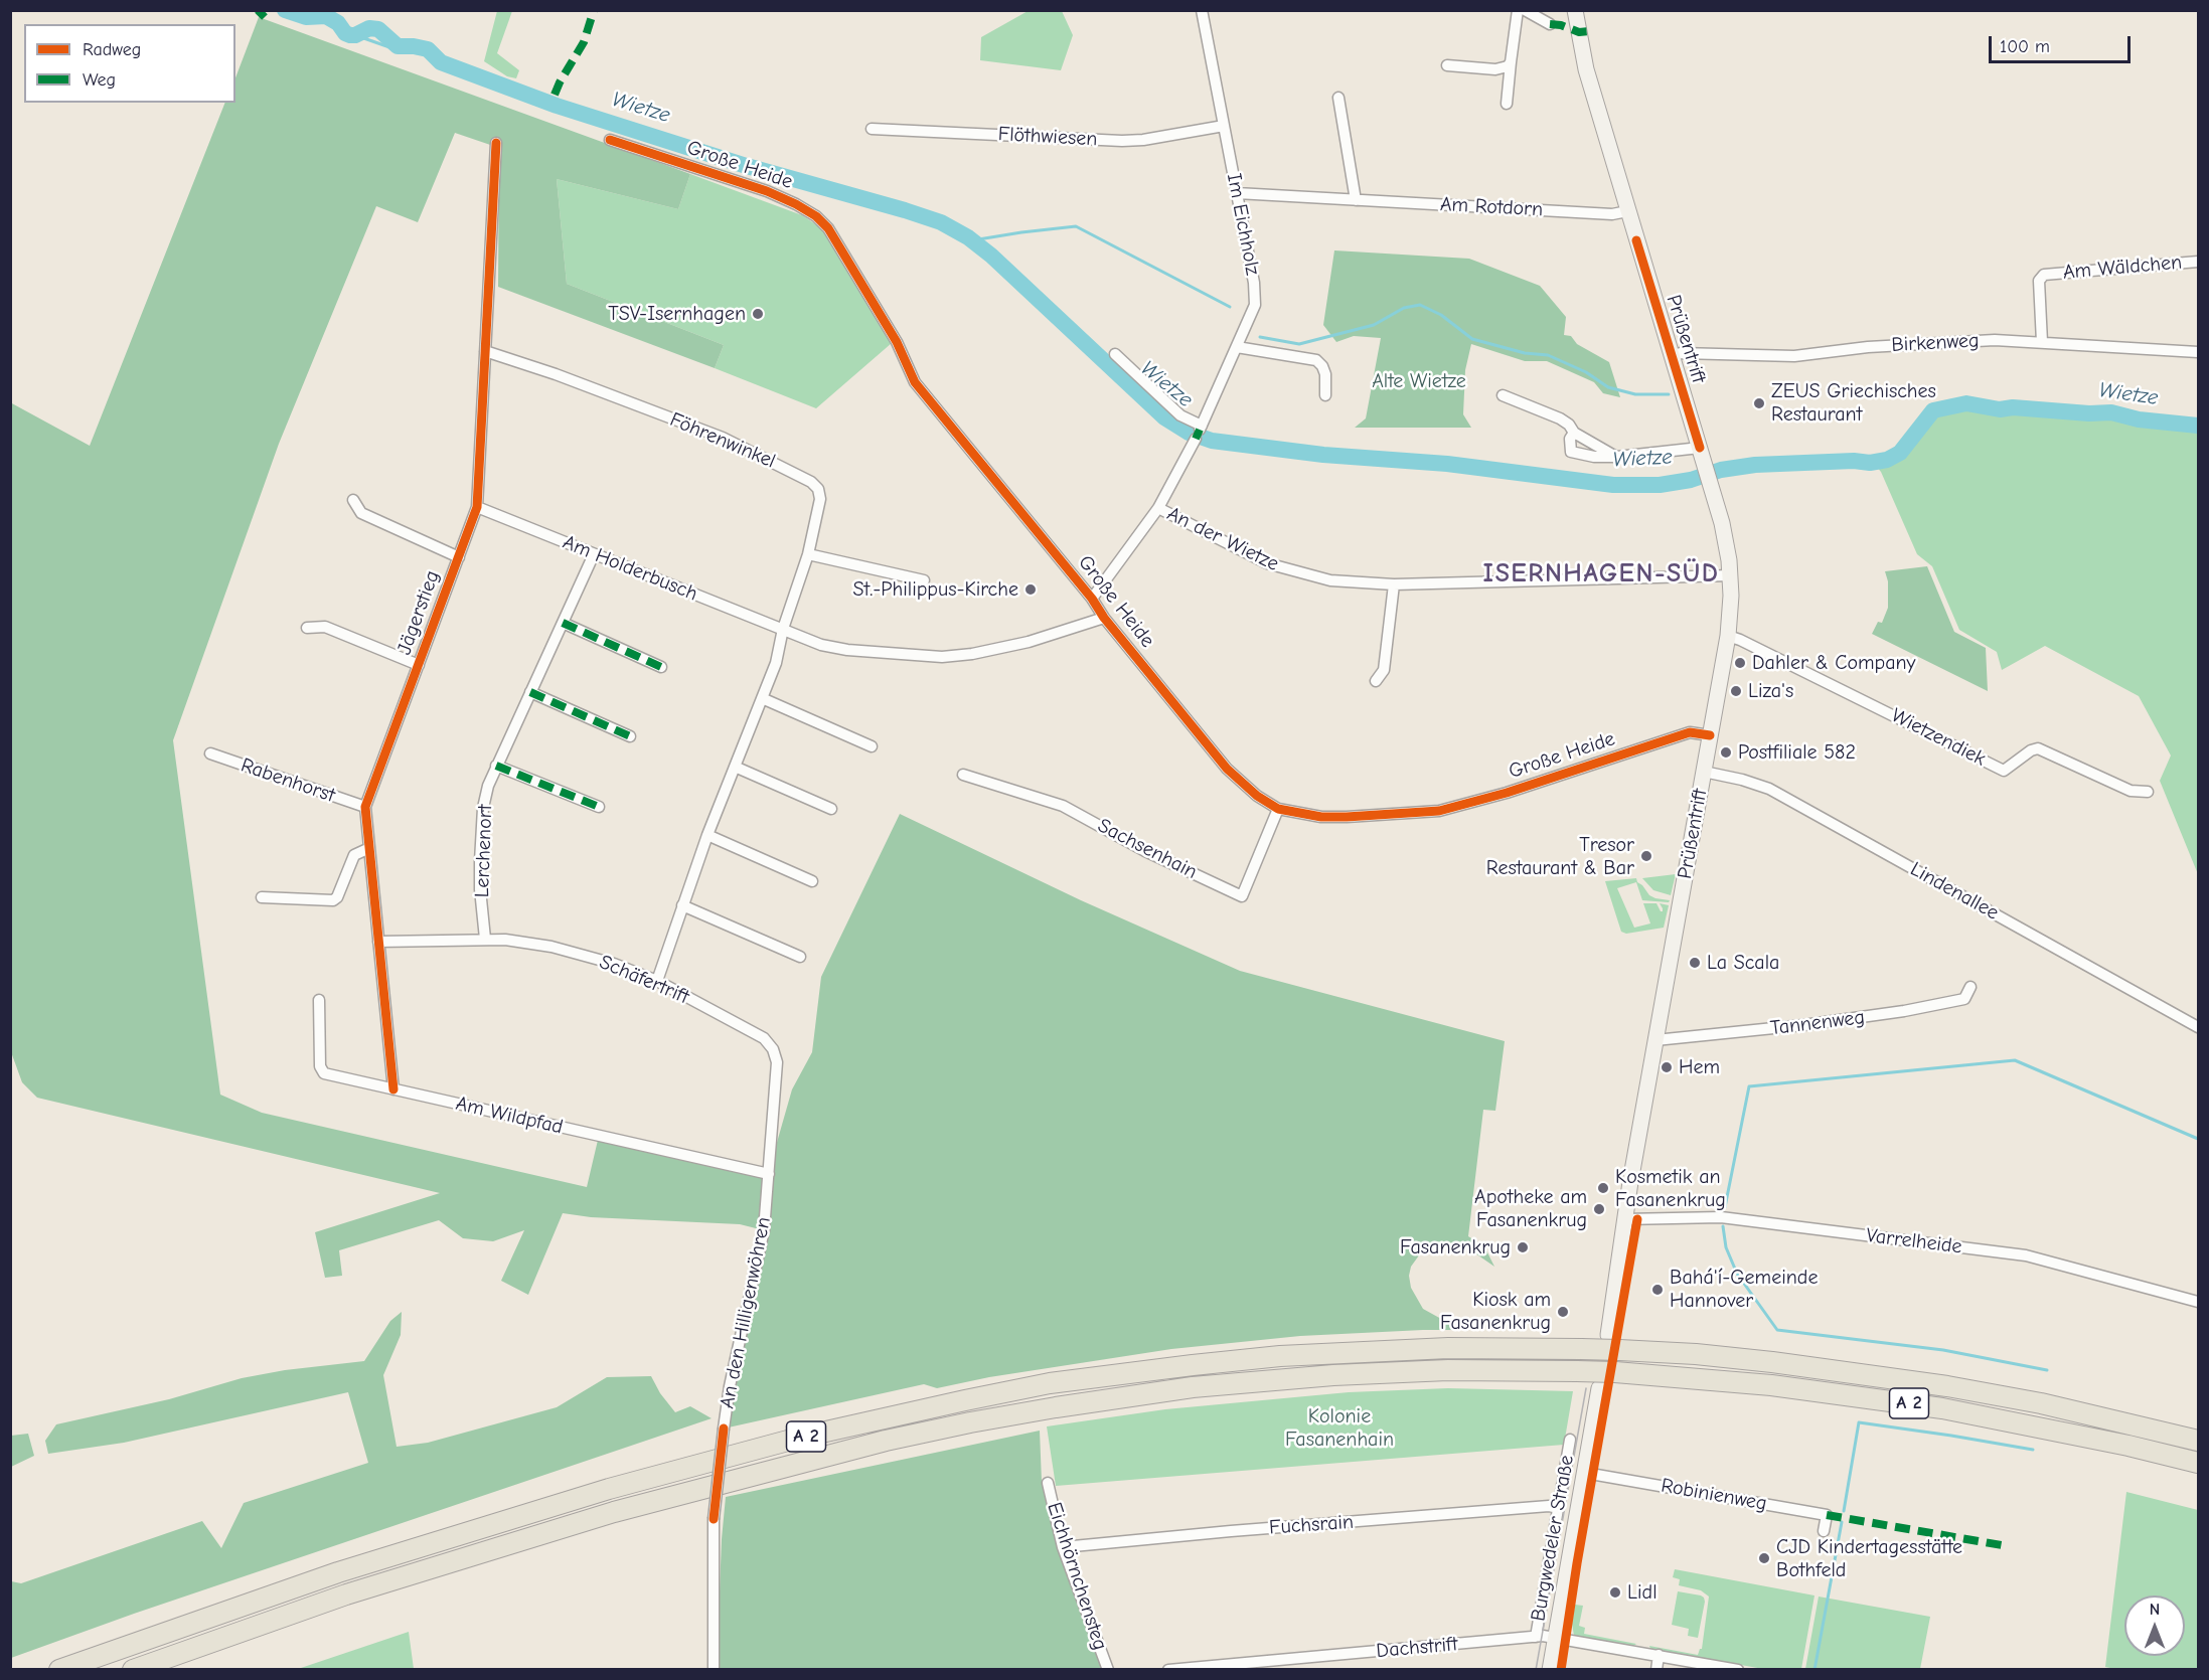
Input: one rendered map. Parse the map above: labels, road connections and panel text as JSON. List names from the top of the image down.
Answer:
{
  "streets": {
    "highway": ["A 2"],
    "main road": ["Prüßentrift", "Burgwedeler Straße"],
    "street": [
      "Flöthwiesen",
      "Große Heide",
      "Am Rotdorn",
      "Im Eichholz",
      "Am Wäldchen",
      "Birkenweg",
      "Föhrenwinkel",
      "An der Wietze",
      "Am Holderbusch",
      "Jägerstieg",
      "Wietzendiek",
      "Rabenhorst",
      "Sachsenhain",
      "Lerchenort",
      "Lindenallee",
      "Schäfertrift",
      "Tannenweg",
      "Am Wildpfad",
      "Varrelheide",
      "An den Hilligenwöhren",
      "Robinienweg",
      "Fuchsrain",
      "Eichhörnchensteg",
      "Dachstrift"
    ]
  },
  "crossings": [
    ["Flöthwiesen", "Im Eichholz"],
    ["Große Heide", "Im Eichholz"],
    ["Große Heide", "Prüßentrift"],
    ["Große Heide", "Am Holderbusch"],
    ["Große Heide", "Sachsenhain"],
    ["Am Rotdorn", "Im Eichholz"],
    ["Am Rotdorn", "Prüßentrift"],
    ["Im Eichholz", "An der Wietze"],
    ["Am Wäldchen", "Birkenweg"],
    ["Prüßentrift", "Birkenweg"],
    ["Prüßentrift", "An der Wietze"],
    ["Prüßentrift", "Wietzendiek"],
    ["Prüßentrift", "Lindenallee"],
    ["Prüßentrift", "Tannenweg"],
    ["Prüßentrift", "Varrelheide"],
    ["Föhrenwinkel", "Am Holderbusch"],
    ["Föhrenwinkel", "Jägerstieg"],
    ["Föhrenwinkel", "Schäfertrift"],
    ["Am Holderbusch", "Jägerstieg"],
    ["Am Holderbusch", "Lerchenort"],
    ["Jägerstieg", "Rabenhorst"],
    ["Jägerstieg", "Schäfertrift"],
    ["Jägerstieg", "Am Wildpfad"],
    ["Lerchenort", "Schäfertrift"],
    ["Schäfertrift", "Am Wildpfad"],
    ["Schäfertrift", "An den Hilligenwöhren"],
    ["Am Wildpfad", "An den Hilligenwöhren"],
    ["Robinienweg", "Burgwedeler Straße"],
    ["Fuchsrain", "Burgwedeler Straße"],
    ["Fuchsrain", "Eichhörnchensteg"],
    ["Burgwedeler Straße", "Dachstrift"]
  ],
  "districts": ["ISERNHAGEN-SÜD"],
  "water": ["Wietze"],
  "parks": ["Alte Wietze", "Kolonie Fasanenhain"],
  "places": [
    "TSV-Isernhagen",
    "ZEUS Griechisches Restaurant",
    "St.-Philippus-Kirche",
    "Dahler & Company",
    "Liza's",
    "Postfiliale 582",
    "Tresor Restaurant & Bar",
    "La Scala",
    "Hem",
    "Kosmetik an Fasanenkrug",
    "Apotheke am Fasanenkrug",
    "Fasanenkrug",
    "Bahá'í-Gemeinde Hannover",
    "Kiosk am Fasanenkrug",
    "CJD Kindertagesstätte Bothfeld",
    "Lidl"
  ],
  "legend": ["Radweg", "Weg"],
  "scale_bar": "100 m",
  "north": "top"
}
